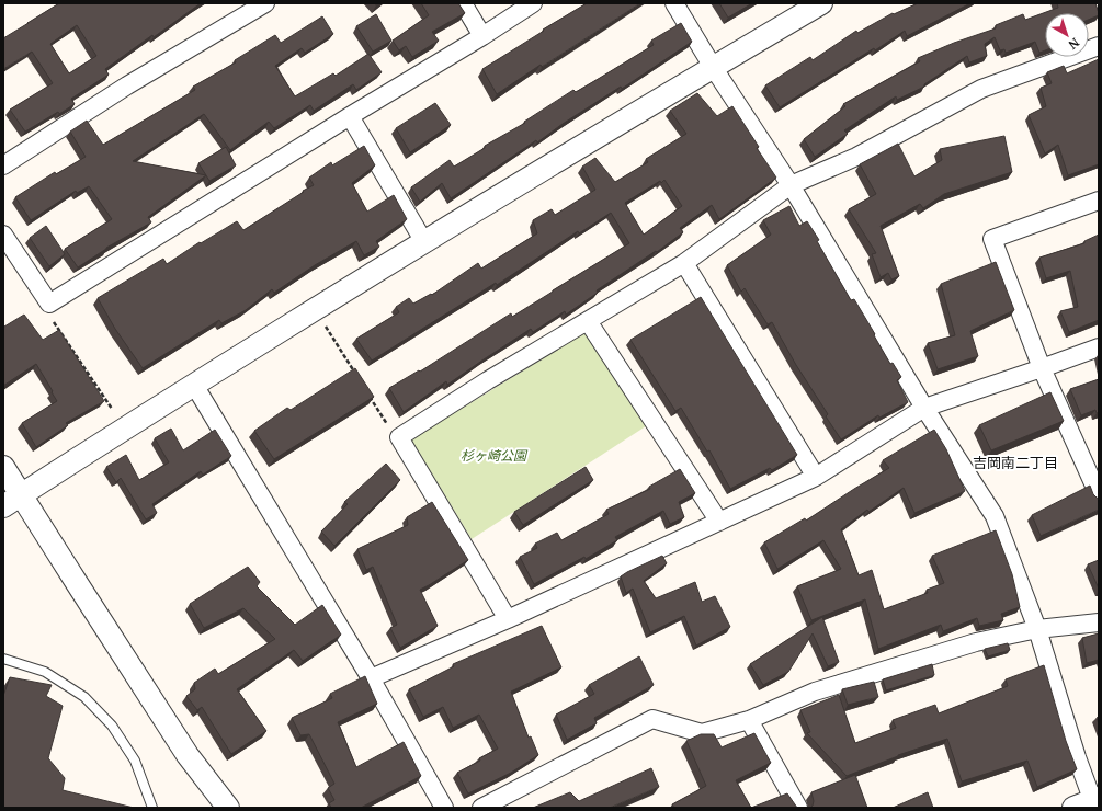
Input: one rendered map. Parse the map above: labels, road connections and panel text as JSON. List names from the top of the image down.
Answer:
{
  "districts": ["吉岡南二丁目"],
  "parks": ["杉ヶ崎公園"],
  "north": "bottom right"
}
